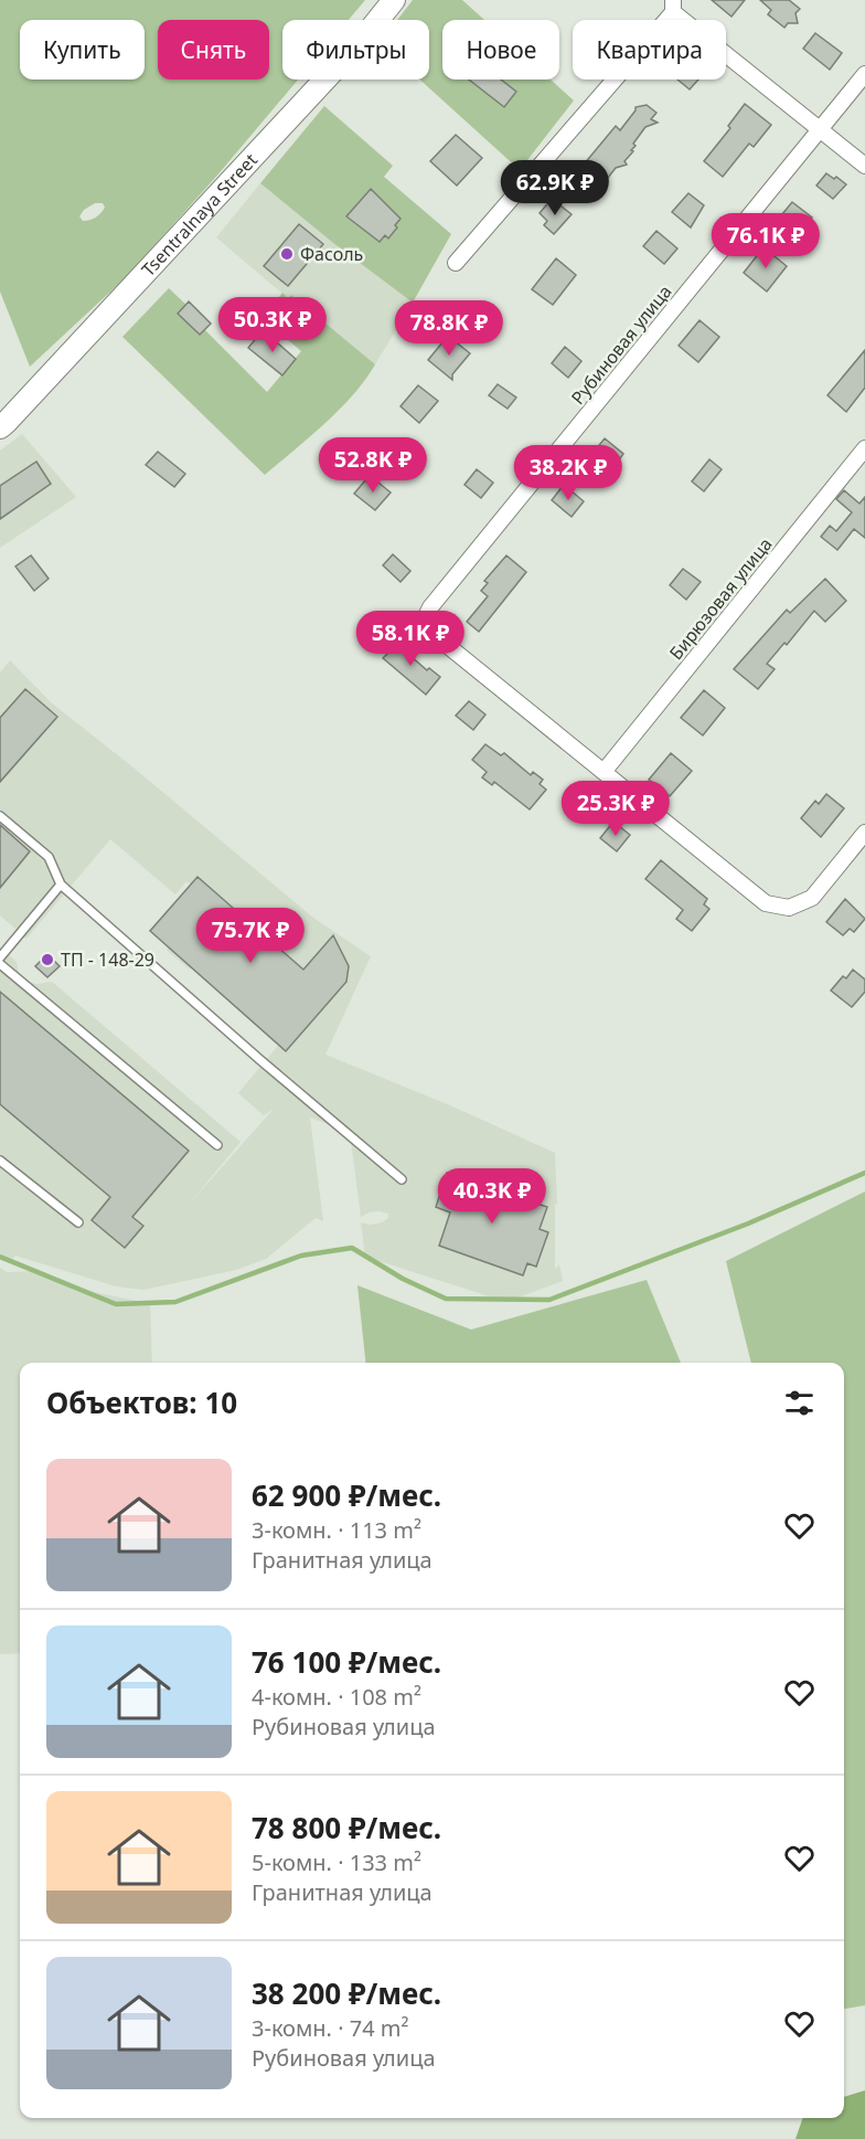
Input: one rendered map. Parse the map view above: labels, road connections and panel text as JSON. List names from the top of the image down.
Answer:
{
  "streets": {
    "main road": ["Tsentralnaya Street"],
    "street": ["Рубиновая улица", "Бирюзовая улица"]
  },
  "crossings": [
    ["Рубиновая улица", "Бирюзовая улица"]
  ],
  "places": ["Фасоль", "ТП - 148-29"],
  "page": {
    "chip": [
      "Купить",
      "Снять",
      "Фильтры",
      "Новое",
      "Квартира"
    ],
    "price": [
      "62.9K ₽",
      "76.1K ₽",
      "50.3K ₽",
      "78.8K ₽",
      "52.8K ₽",
      "38.2K ₽",
      "58.1K ₽",
      "25.3K ₽",
      "75.7K ₽",
      "40.3K ₽"
    ],
    "heading": "Объектов: 10",
    "list": [
      {
        "name": "62 900 ₽/мес.",
        "note": "3-комн. · 113 m² · Гранитная улица"
      },
      {
        "name": "76 100 ₽/мес.",
        "note": "4-комн. · 108 m² · Рубиновая улица"
      },
      {
        "name": "78 800 ₽/мес.",
        "note": "5-комн. · 133 m² · Гранитная улица"
      },
      {
        "name": "38 200 ₽/мес.",
        "note": "3-комн. · 74 m² · Рубиновая улица"
      }
    ]
  }
}
